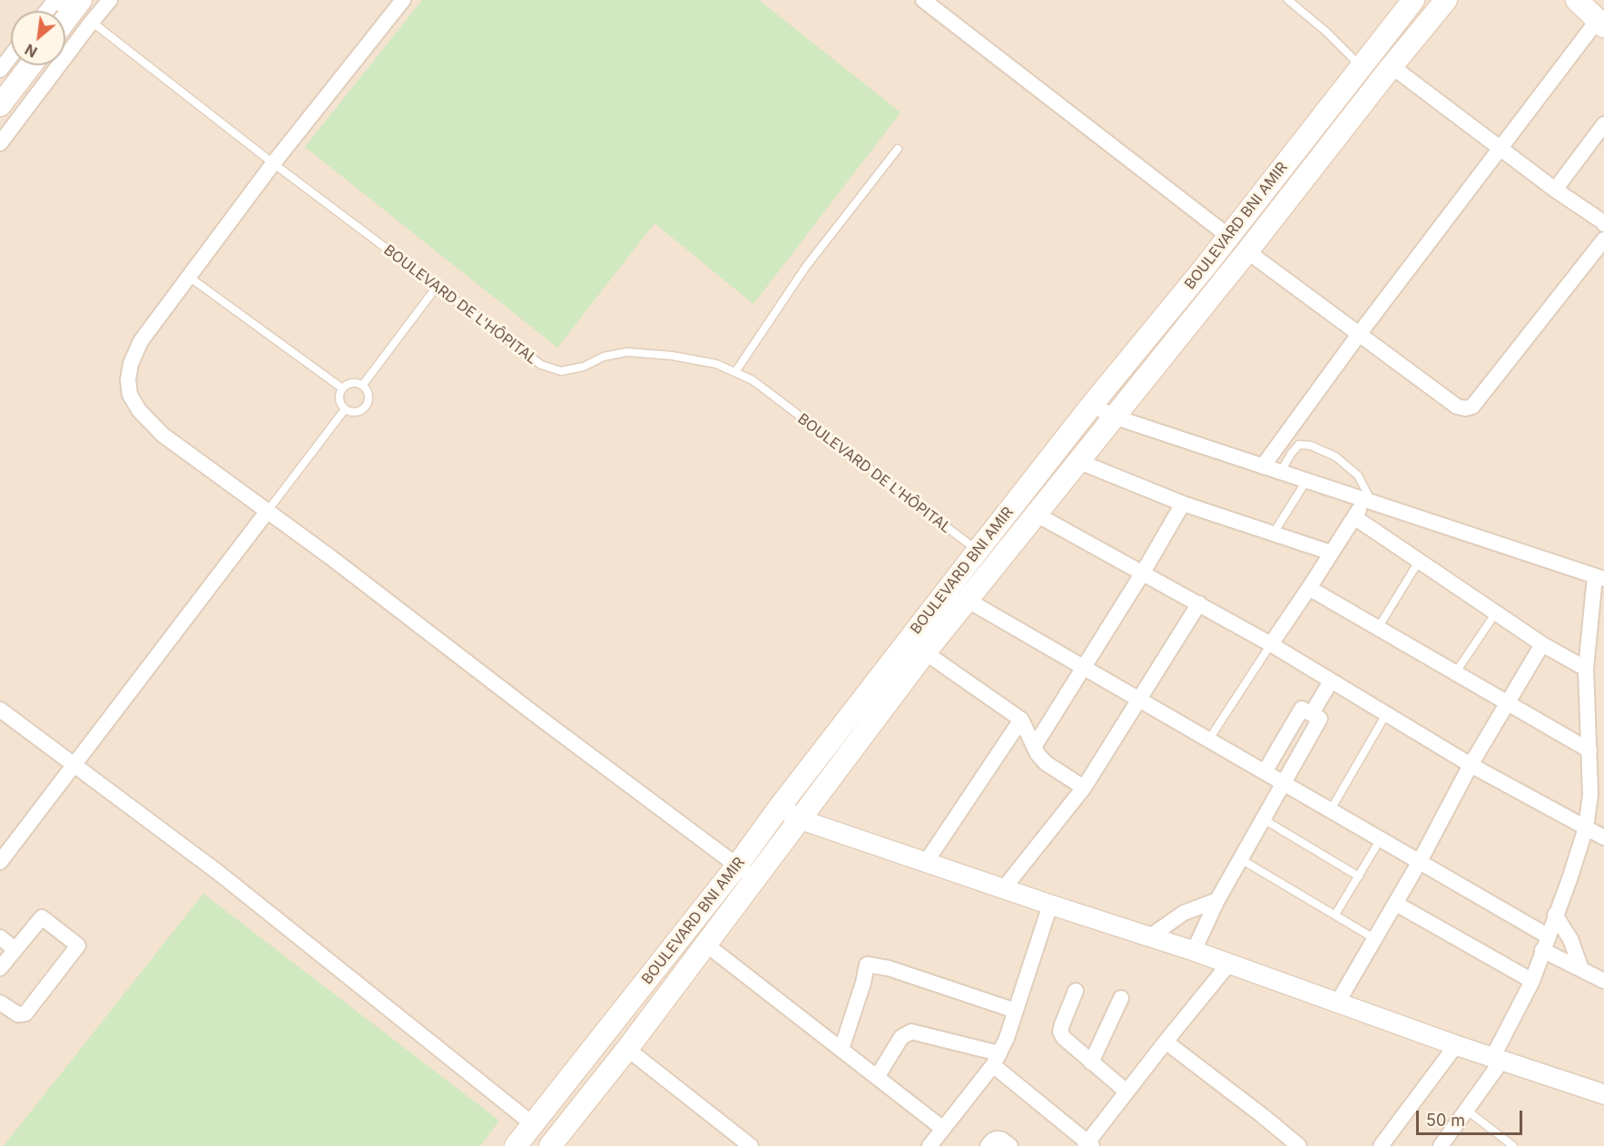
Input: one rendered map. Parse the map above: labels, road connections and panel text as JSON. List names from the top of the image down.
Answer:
{
  "streets": {
    "main road": ["BOULEVARD BNI AMIR"],
    "lane": ["BOULEVARD DE L'HÔPITAL"]
  },
  "crossings": [
    ["BOULEVARD BNI AMIR", "BOULEVARD DE L'HÔPITAL"]
  ],
  "scale_bar": "50 m",
  "north": "bottom left"
}
